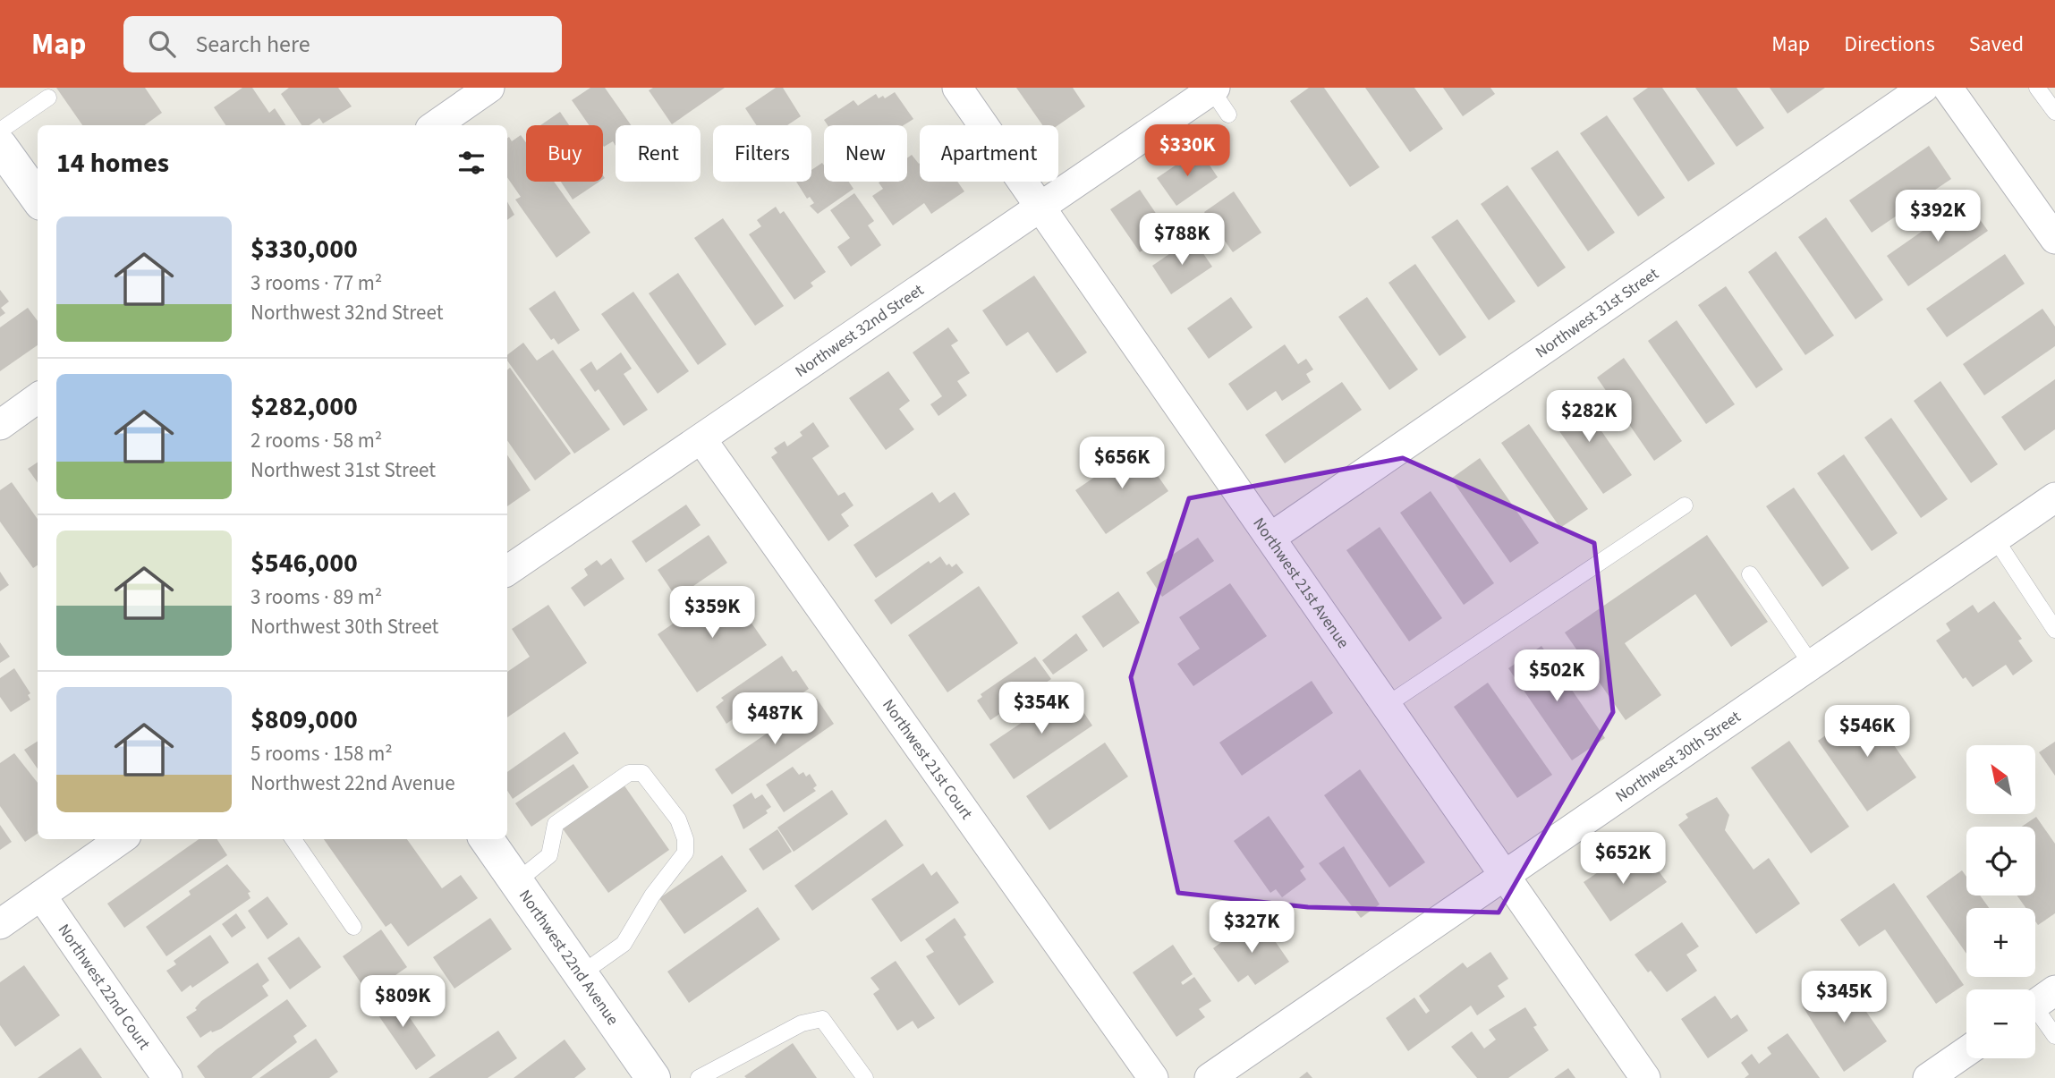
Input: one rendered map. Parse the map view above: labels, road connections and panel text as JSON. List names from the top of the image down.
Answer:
{
  "streets": {
    "main road": ["Northwest 22nd Avenue"],
    "street": [
      "Northwest 31st Street",
      "Northwest 32nd Street",
      "Northwest 21st Avenue",
      "Northwest 30th Street",
      "Northwest 21st Court",
      "Northwest 22nd Court"
    ]
  },
  "crossings": [
    ["Northwest 31st Street", "Northwest 21st Avenue"],
    ["Northwest 32nd Street", "Northwest 21st Avenue"],
    ["Northwest 32nd Street", "Northwest 21st Court"],
    ["Northwest 21st Avenue", "Northwest 30th Street"]
  ],
  "north": "top left",
  "page": {
    "header": "Map",
    "search": "Search here",
    "nav": ["Map", "Directions", "Saved"],
    "price": [
      "$330K",
      "$392K",
      "$788K",
      "$282K",
      "$656K",
      "$359K",
      "$502K",
      "$354K",
      "$487K",
      "$546K",
      "$652K",
      "$327K",
      "$345K",
      "$809K"
    ],
    "chip": [
      "Buy",
      "Rent",
      "Filters",
      "New",
      "Apartment"
    ],
    "heading": "14 homes",
    "list": [
      {
        "name": "$330,000",
        "note": "3 rooms · 77 m² · Northwest 32nd Street"
      },
      {
        "name": "$282,000",
        "note": "2 rooms · 58 m² · Northwest 31st Street"
      },
      {
        "name": "$546,000",
        "note": "3 rooms · 89 m² · Northwest 30th Street"
      },
      {
        "name": "$809,000",
        "note": "5 rooms · 158 m² · Northwest 22nd Avenue"
      }
    ],
    "map_buttons": ["+", "−"]
  }
}
